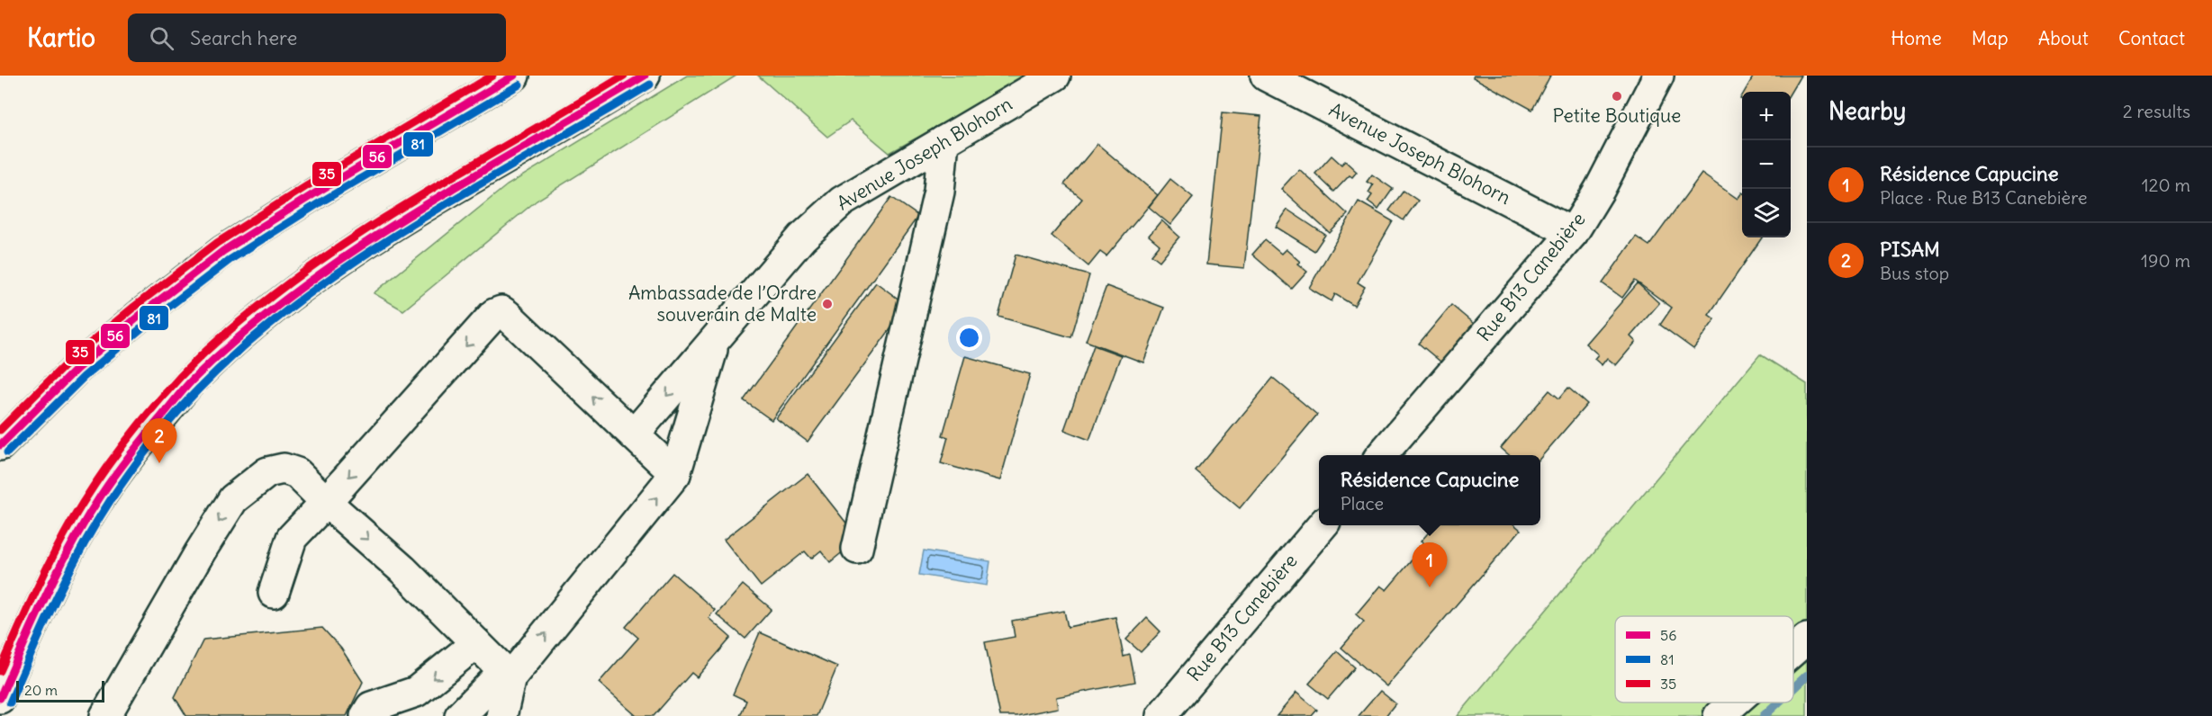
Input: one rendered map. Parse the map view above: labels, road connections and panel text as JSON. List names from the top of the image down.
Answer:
{
  "streets": {
    "street": ["Avenue Joseph Blohorn", "Rue B13 Canebière"]
  },
  "crossings": [
    ["Avenue Joseph Blohorn", "Rue B13 Canebière"]
  ],
  "places": ["Petite Boutique", "Ambassade de l’Ordre souverain de Malte"],
  "lines": ["transit line 56", "transit line 35", "transit line 81"],
  "legend": ["56", "81", "35"],
  "scale_bar": "20 m",
  "page": {
    "header": "Kartio",
    "search": "Search here",
    "nav": [
      "Home",
      "Map",
      "About",
      "Contact"
    ],
    "heading": ["Nearby", "2 results"],
    "map_buttons": ["+", "−"],
    "list": [
      {
        "mark": "1",
        "name": "Résidence Capucine",
        "note": "Place · Rue B13 Canebière",
        "value": "120 m"
      },
      {
        "mark": "2",
        "name": "PISAM",
        "note": "Bus stop",
        "value": "190 m"
      }
    ],
    "pins": ["2", "1"],
    "popup": ["Résidence Capucine", "Place"],
    "scale": "20 m"
  }
}
